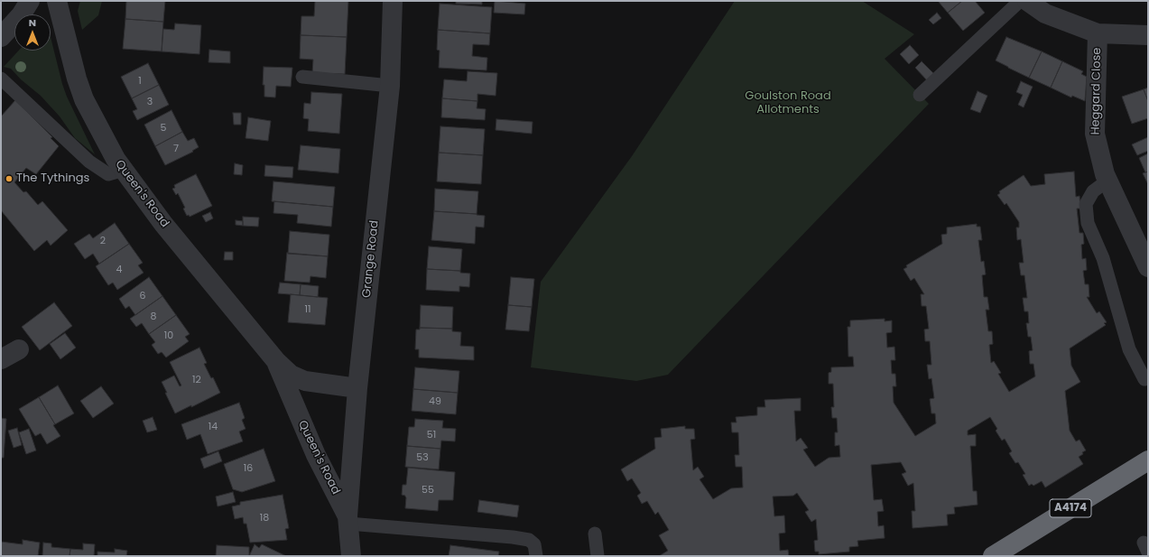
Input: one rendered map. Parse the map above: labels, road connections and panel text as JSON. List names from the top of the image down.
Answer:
{
  "streets": {
    "highway": ["A4174"],
    "street": ["Heggard Close", "Queen's Road", "Grange Road"]
  },
  "crossings": [
    ["Queen's Road", "Grange Road"]
  ],
  "parks": ["Goulston Road Allotments"],
  "places": ["The Tythings"],
  "house_numbers": [
    "1",
    "3",
    "5",
    "7",
    "2",
    "4",
    "6",
    "11",
    "8",
    "10",
    "12",
    "49",
    "14",
    "51",
    "53",
    "16",
    "55",
    "18"
  ],
  "north": "top"
}
